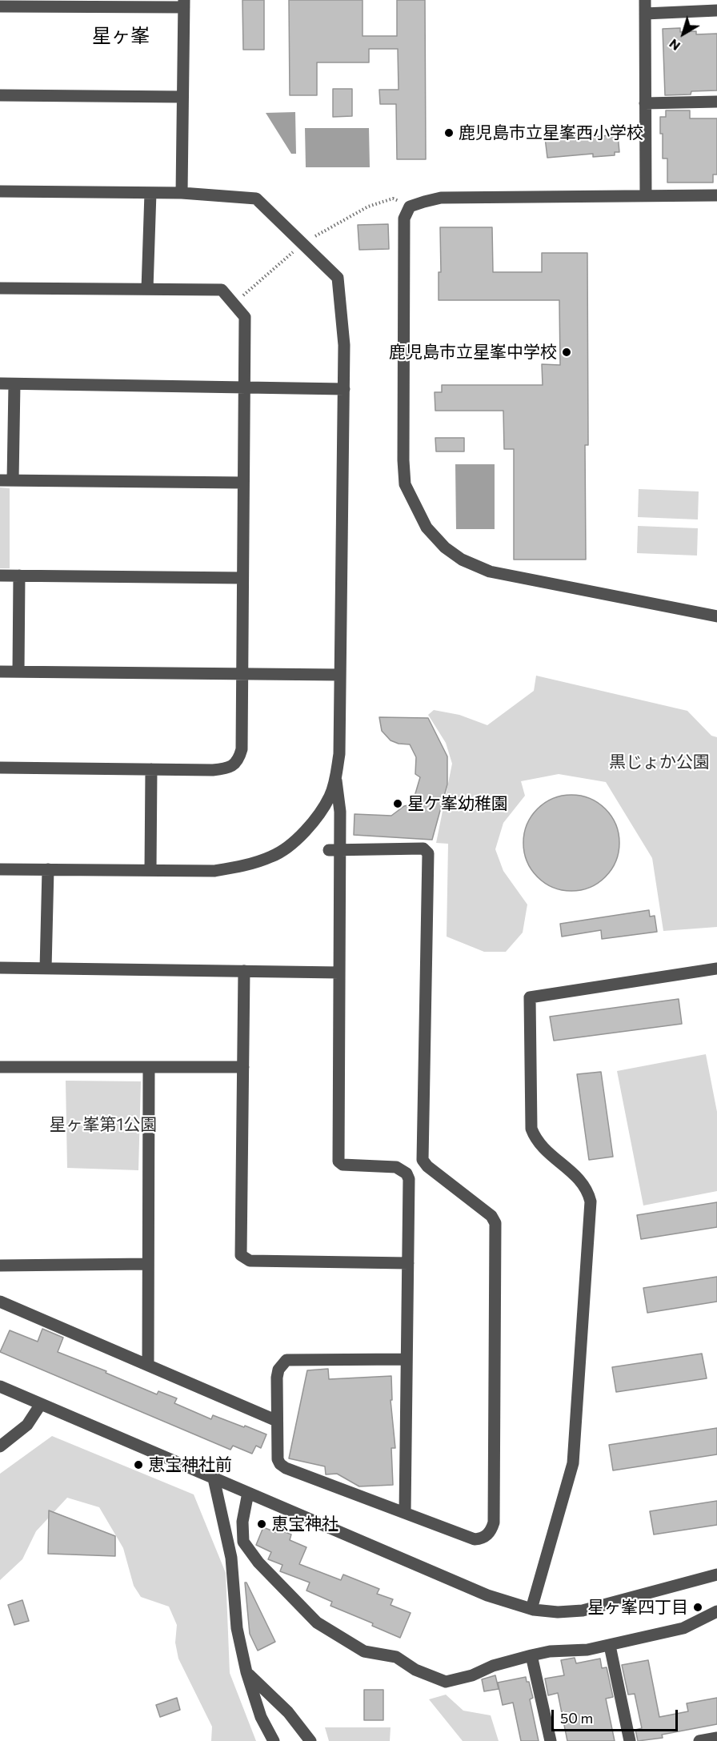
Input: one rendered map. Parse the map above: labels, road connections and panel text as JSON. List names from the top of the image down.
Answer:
{
  "districts": ["星ヶ峯"],
  "parks": ["黒じょか公園", "星ヶ峯第1公園"],
  "places": [
    "鹿児島市立星峯西小学校",
    "鹿児島市立星峯中学校",
    "星ケ峯幼稚園",
    "恵宝神社前",
    "恵宝神社",
    "星ヶ峯四丁目"
  ],
  "scale_bar": "50 m",
  "north": "bottom left"
}
